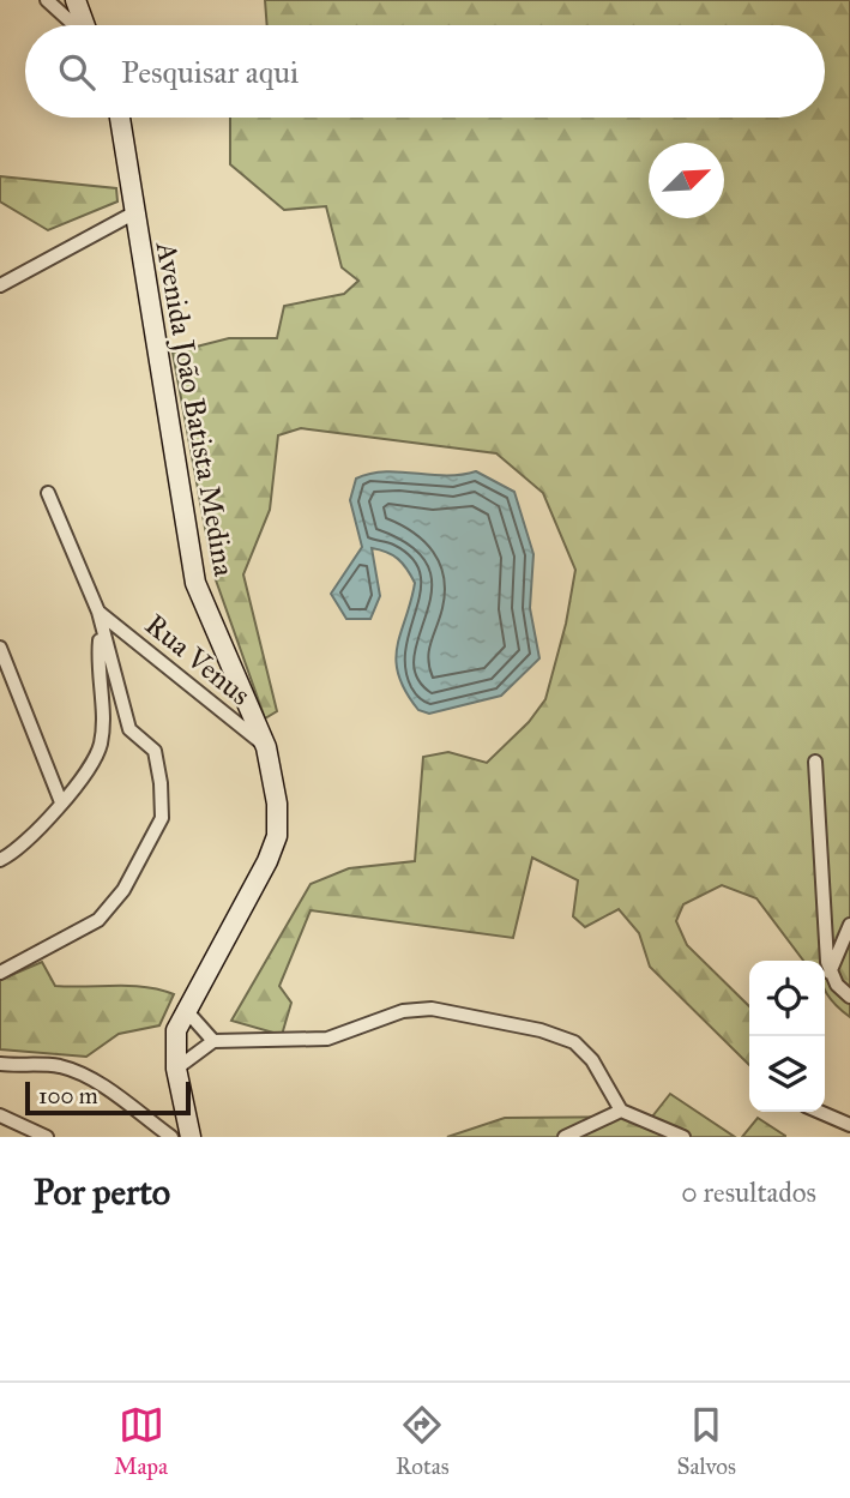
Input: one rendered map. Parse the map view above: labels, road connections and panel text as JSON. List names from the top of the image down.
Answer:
{
  "streets": {
    "main road": ["Avenida João Batista Medina"],
    "street": ["Rua Venus"]
  },
  "crossings": [
    ["Avenida João Batista Medina", "Rua Venus"]
  ],
  "scale_bar": "100 m",
  "north": "top right",
  "page": {
    "search": "Pesquisar aqui",
    "scale": "100 m",
    "heading": ["Por perto", "0 resultados"],
    "nav": ["Mapa", "Rotas", "Salvos"]
  }
}
